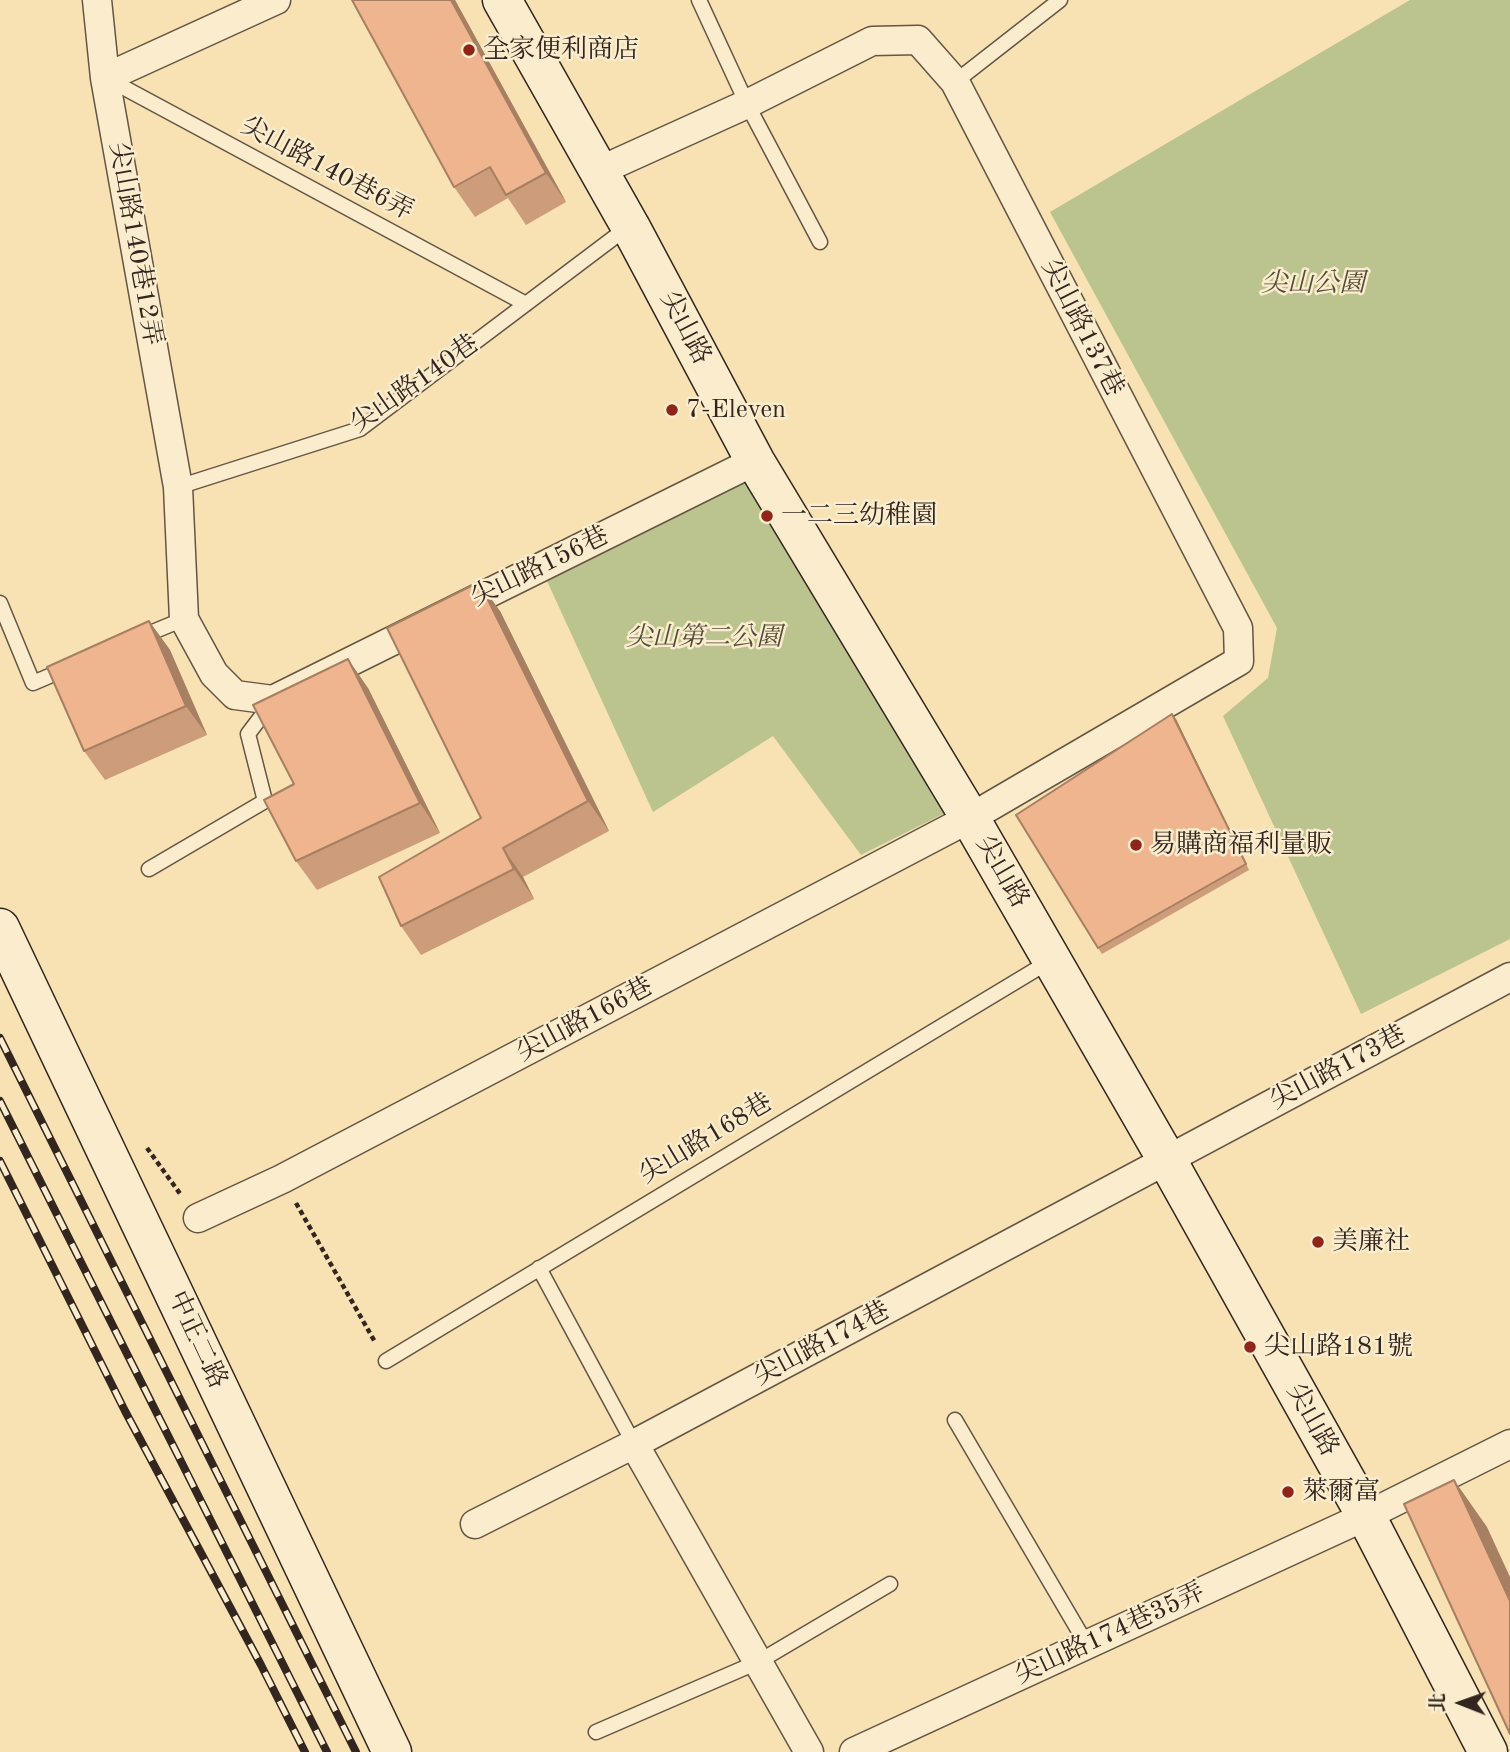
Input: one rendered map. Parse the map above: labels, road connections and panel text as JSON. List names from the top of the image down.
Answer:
{
  "streets": {
    "street": [
      "尖山路140巷12弄",
      "尖山路",
      "尖山路137巷",
      "尖山路156巷",
      "尖山路166巷",
      "尖山路173巷",
      "中正二路",
      "尖山路174巷",
      "尖山路174巷35弄"
    ],
    "lane": ["尖山路140巷6弄", "尖山路140巷", "尖山路168巷"]
  },
  "crossings": [
    ["尖山路140巷6弄", "尖山路140巷12弄"],
    ["尖山路140巷6弄", "尖山路140巷"],
    ["尖山路140巷12弄", "尖山路140巷"],
    ["尖山路", "尖山路137巷"],
    ["尖山路", "尖山路140巷"],
    ["尖山路", "尖山路156巷"],
    ["尖山路", "尖山路166巷"],
    ["尖山路", "尖山路173巷"],
    ["尖山路", "尖山路168巷"],
    ["尖山路", "尖山路174巷"],
    ["尖山路", "尖山路174巷35弄"],
    ["尖山路137巷", "尖山路166巷"],
    ["尖山路173巷", "尖山路174巷"]
  ],
  "parks": ["尖山公園", "尖山第二公園"],
  "places": [
    "全家便利商店",
    "7-Eleven",
    "一二三幼稚園",
    "易購商福利量販",
    "美廉社",
    "尖山路181號",
    "萊爾富"
  ],
  "north": "left"
}
